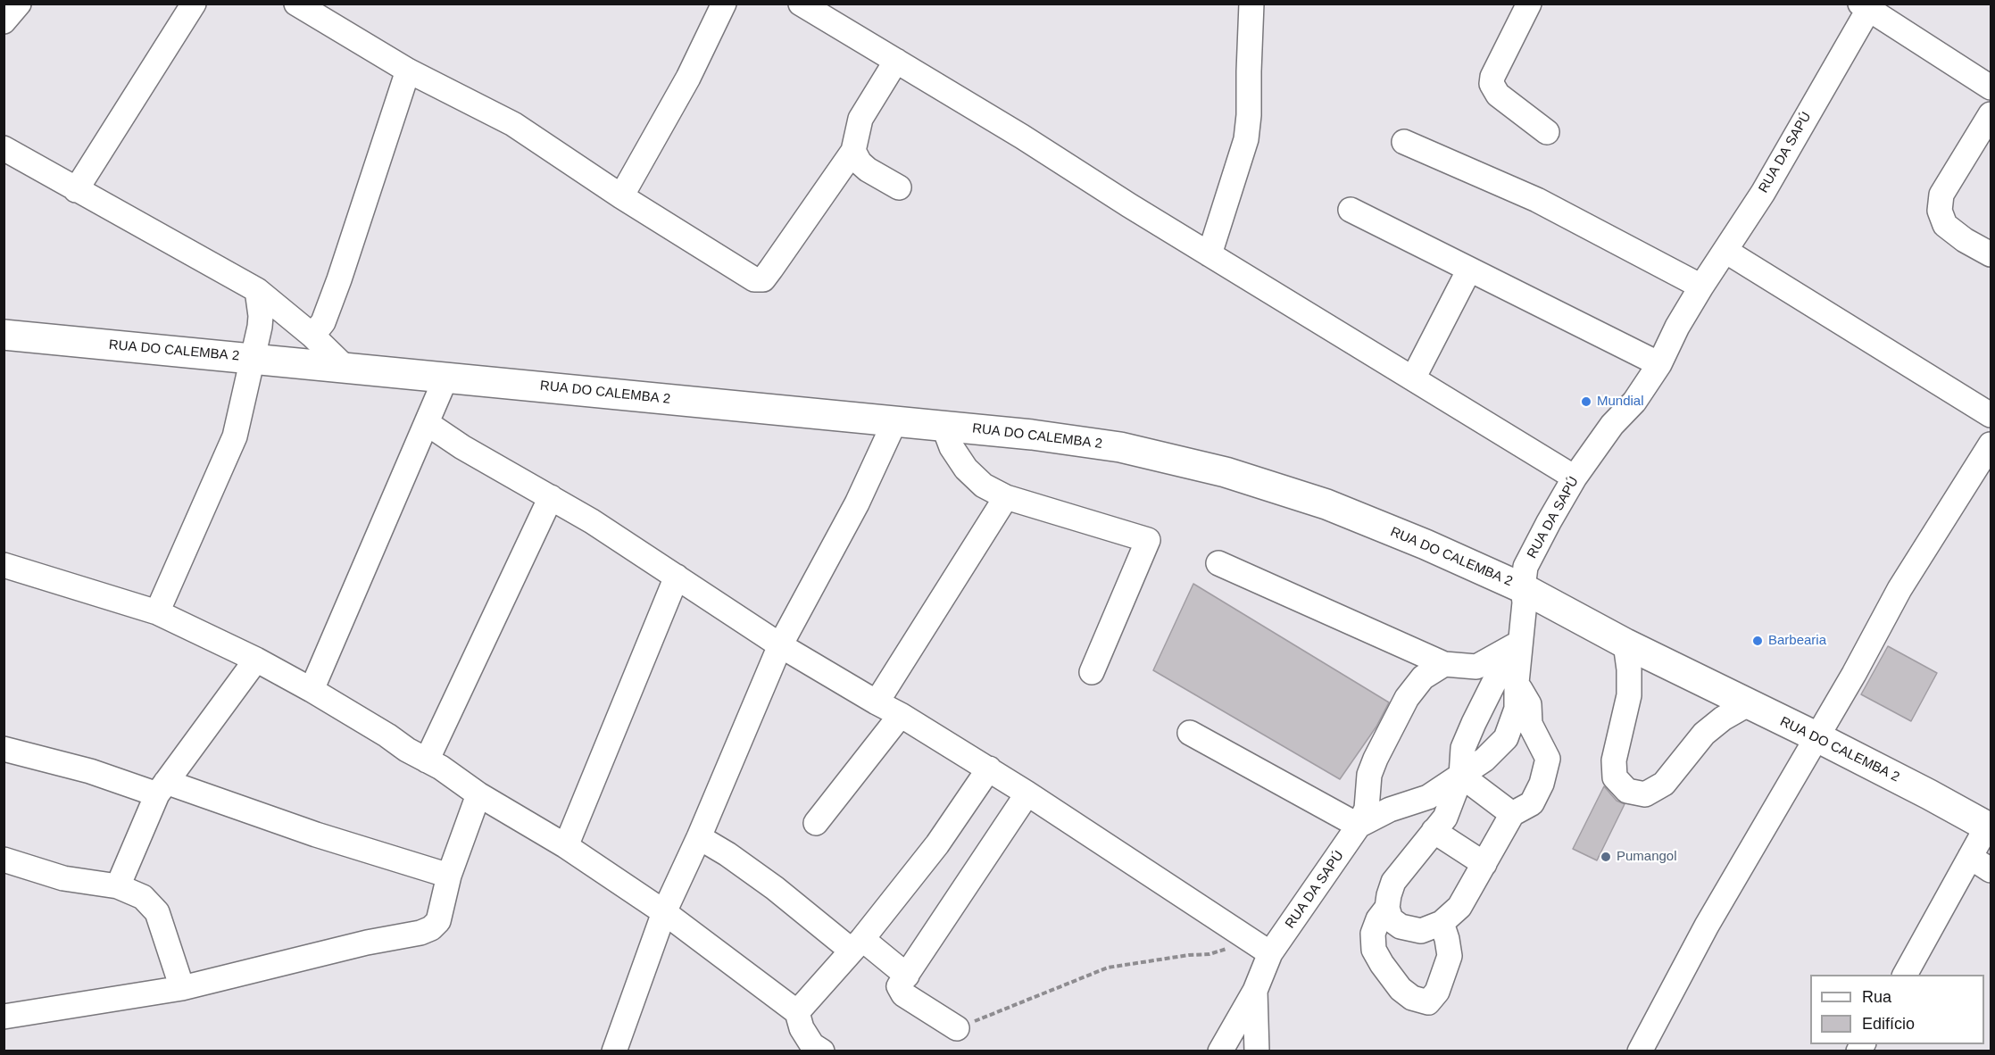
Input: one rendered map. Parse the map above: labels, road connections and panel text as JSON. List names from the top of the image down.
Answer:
{
  "streets": {
    "main road": ["RUA DO CALEMBA 2"],
    "street": ["RUA DA SAPÚ"]
  },
  "crossings": [
    ["RUA DA SAPÚ", "RUA DO CALEMBA 2"]
  ],
  "places": ["Mundial", "Barbearia", "Pumangol"],
  "legend": ["Rua", "Edifício"]
}
